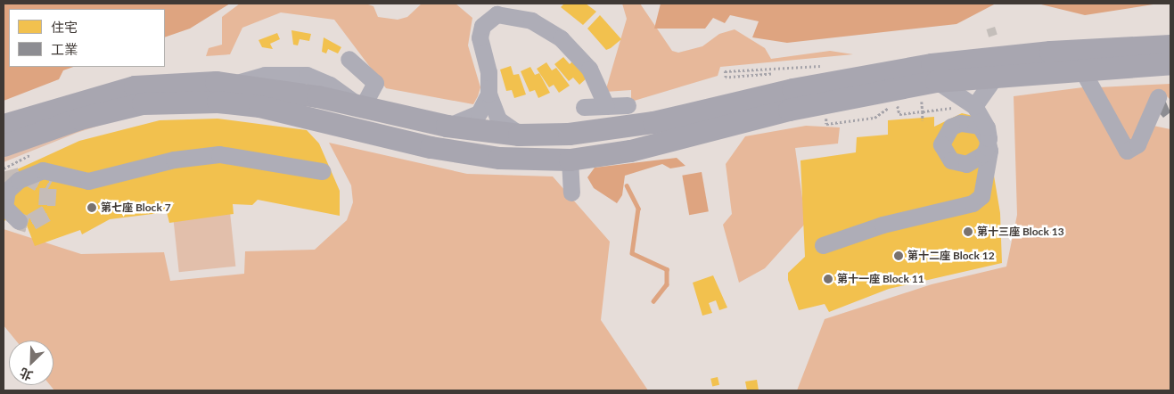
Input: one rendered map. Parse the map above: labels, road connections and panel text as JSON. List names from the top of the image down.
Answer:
{
  "places": [
    "第七座 Block 7",
    "第十三座 Block 13",
    "第十二座 Block 12",
    "第十一座 Block 11"
  ],
  "legend": ["住宅", "工業"],
  "north": "bottom left"
}
